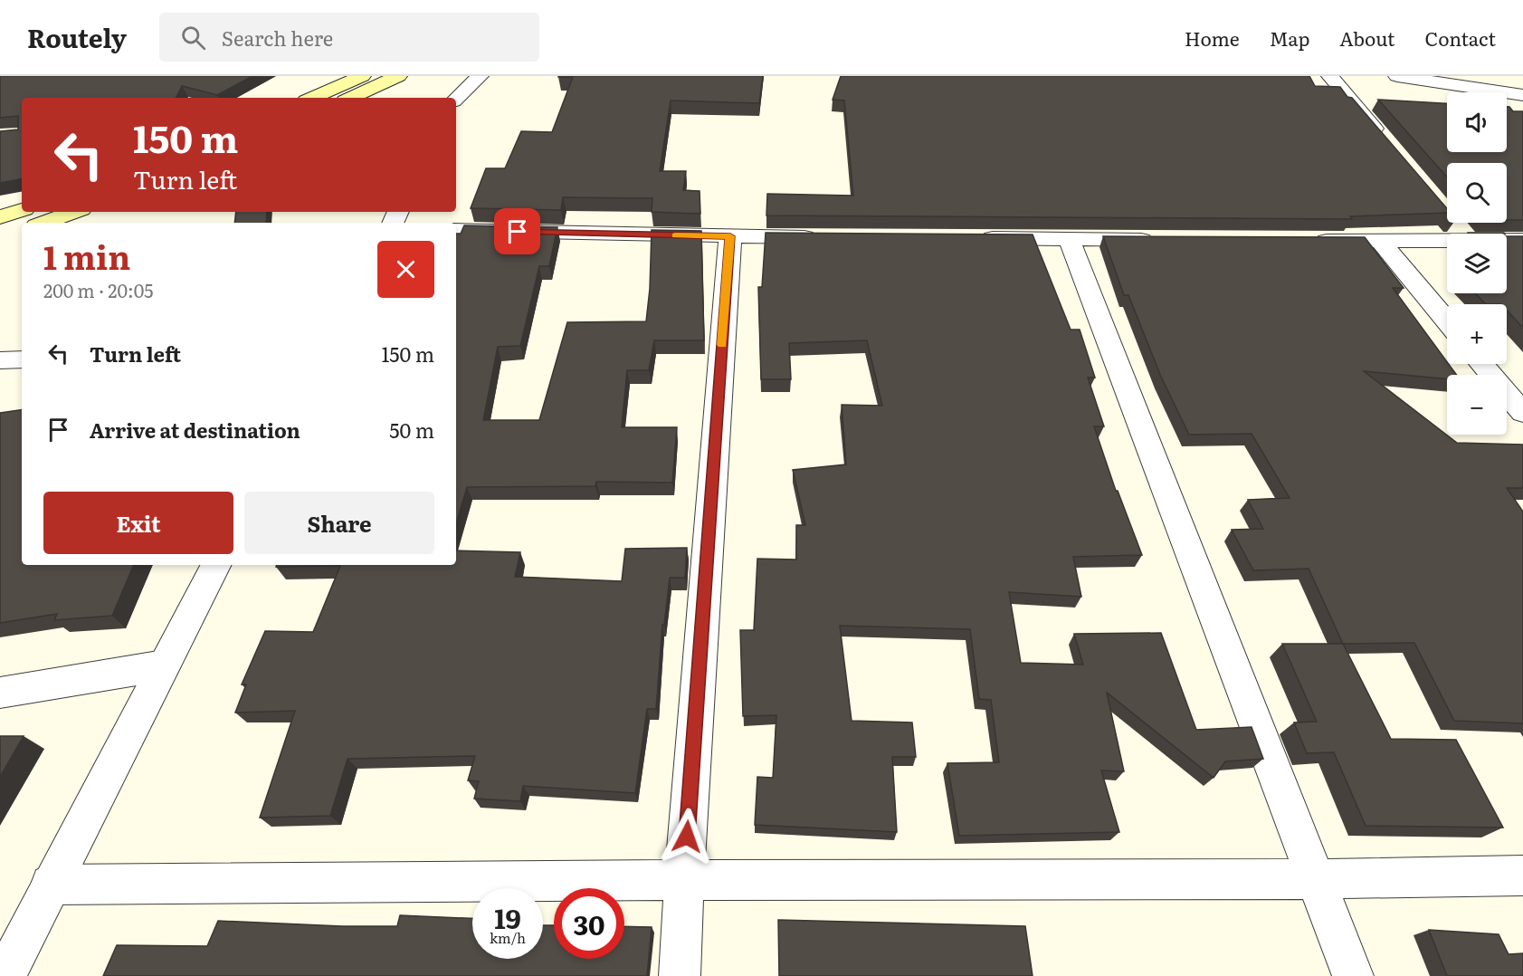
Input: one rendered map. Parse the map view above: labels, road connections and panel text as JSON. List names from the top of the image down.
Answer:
{
  "page": {
    "header": "Routely",
    "search": "Search here",
    "nav": [
      "Home",
      "Map",
      "About",
      "Contact"
    ],
    "map_buttons": ["+", "−"],
    "turn": ["150 m", "Turn left"],
    "heading": ["1 min", "200 m · 20:05"],
    "list": [
      {
        "name": "Turn left",
        "value": "150 m"
      },
      {
        "name": "Arrive at destination",
        "value": "50 m"
      }
    ],
    "buttons": ["Exit", "Share"],
    "speed": "19 km/h",
    "limit": "30"
  }
}
